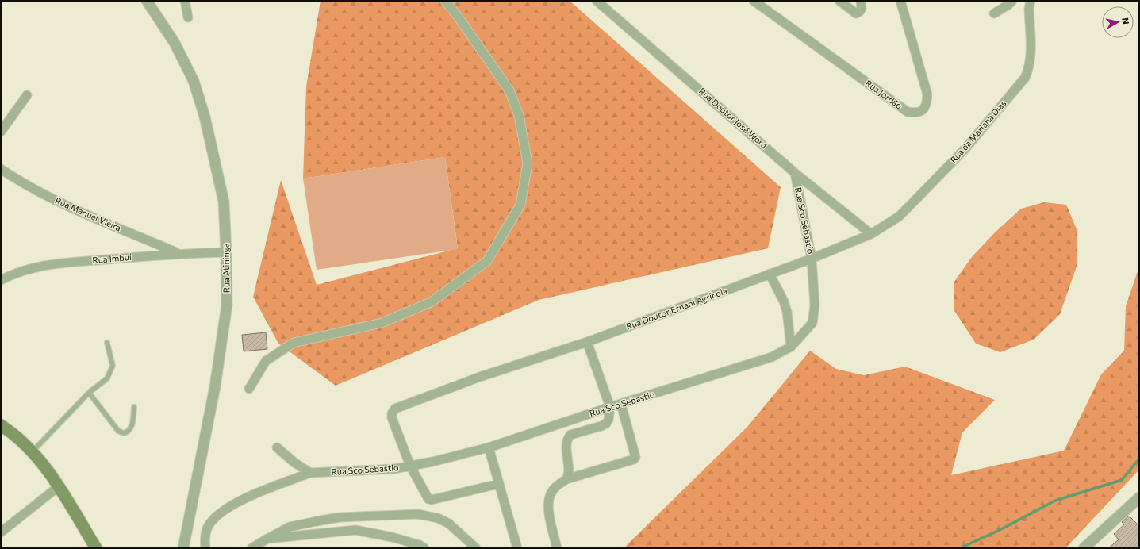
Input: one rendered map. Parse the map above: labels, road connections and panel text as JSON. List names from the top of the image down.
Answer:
{
  "streets": {
    "street": [
      "Rua Jordão",
      "Rua Doutor José Word",
      "Rua da Mariana Dias",
      "Rua Manuel Vieira",
      "Rua Sco Sebastio",
      "Rua Imbuí",
      "Rua Atininga",
      "Rua Doutor Ernani Agrícola"
    ]
  },
  "crossings": [
    ["Rua Doutor José Word", "Rua da Mariana Dias"],
    ["Rua Doutor José Word", "Rua Sco Sebastio"],
    ["Rua Doutor José Word", "Rua Doutor Ernani Agrícola"],
    ["Rua da Mariana Dias", "Rua Doutor Ernani Agrícola"],
    ["Rua Manuel Vieira", "Rua Imbuí"],
    ["Rua Sco Sebastio", "Rua Doutor Ernani Agrícola"],
    ["Rua Imbuí", "Rua Atininga"]
  ],
  "north": "right"
}
